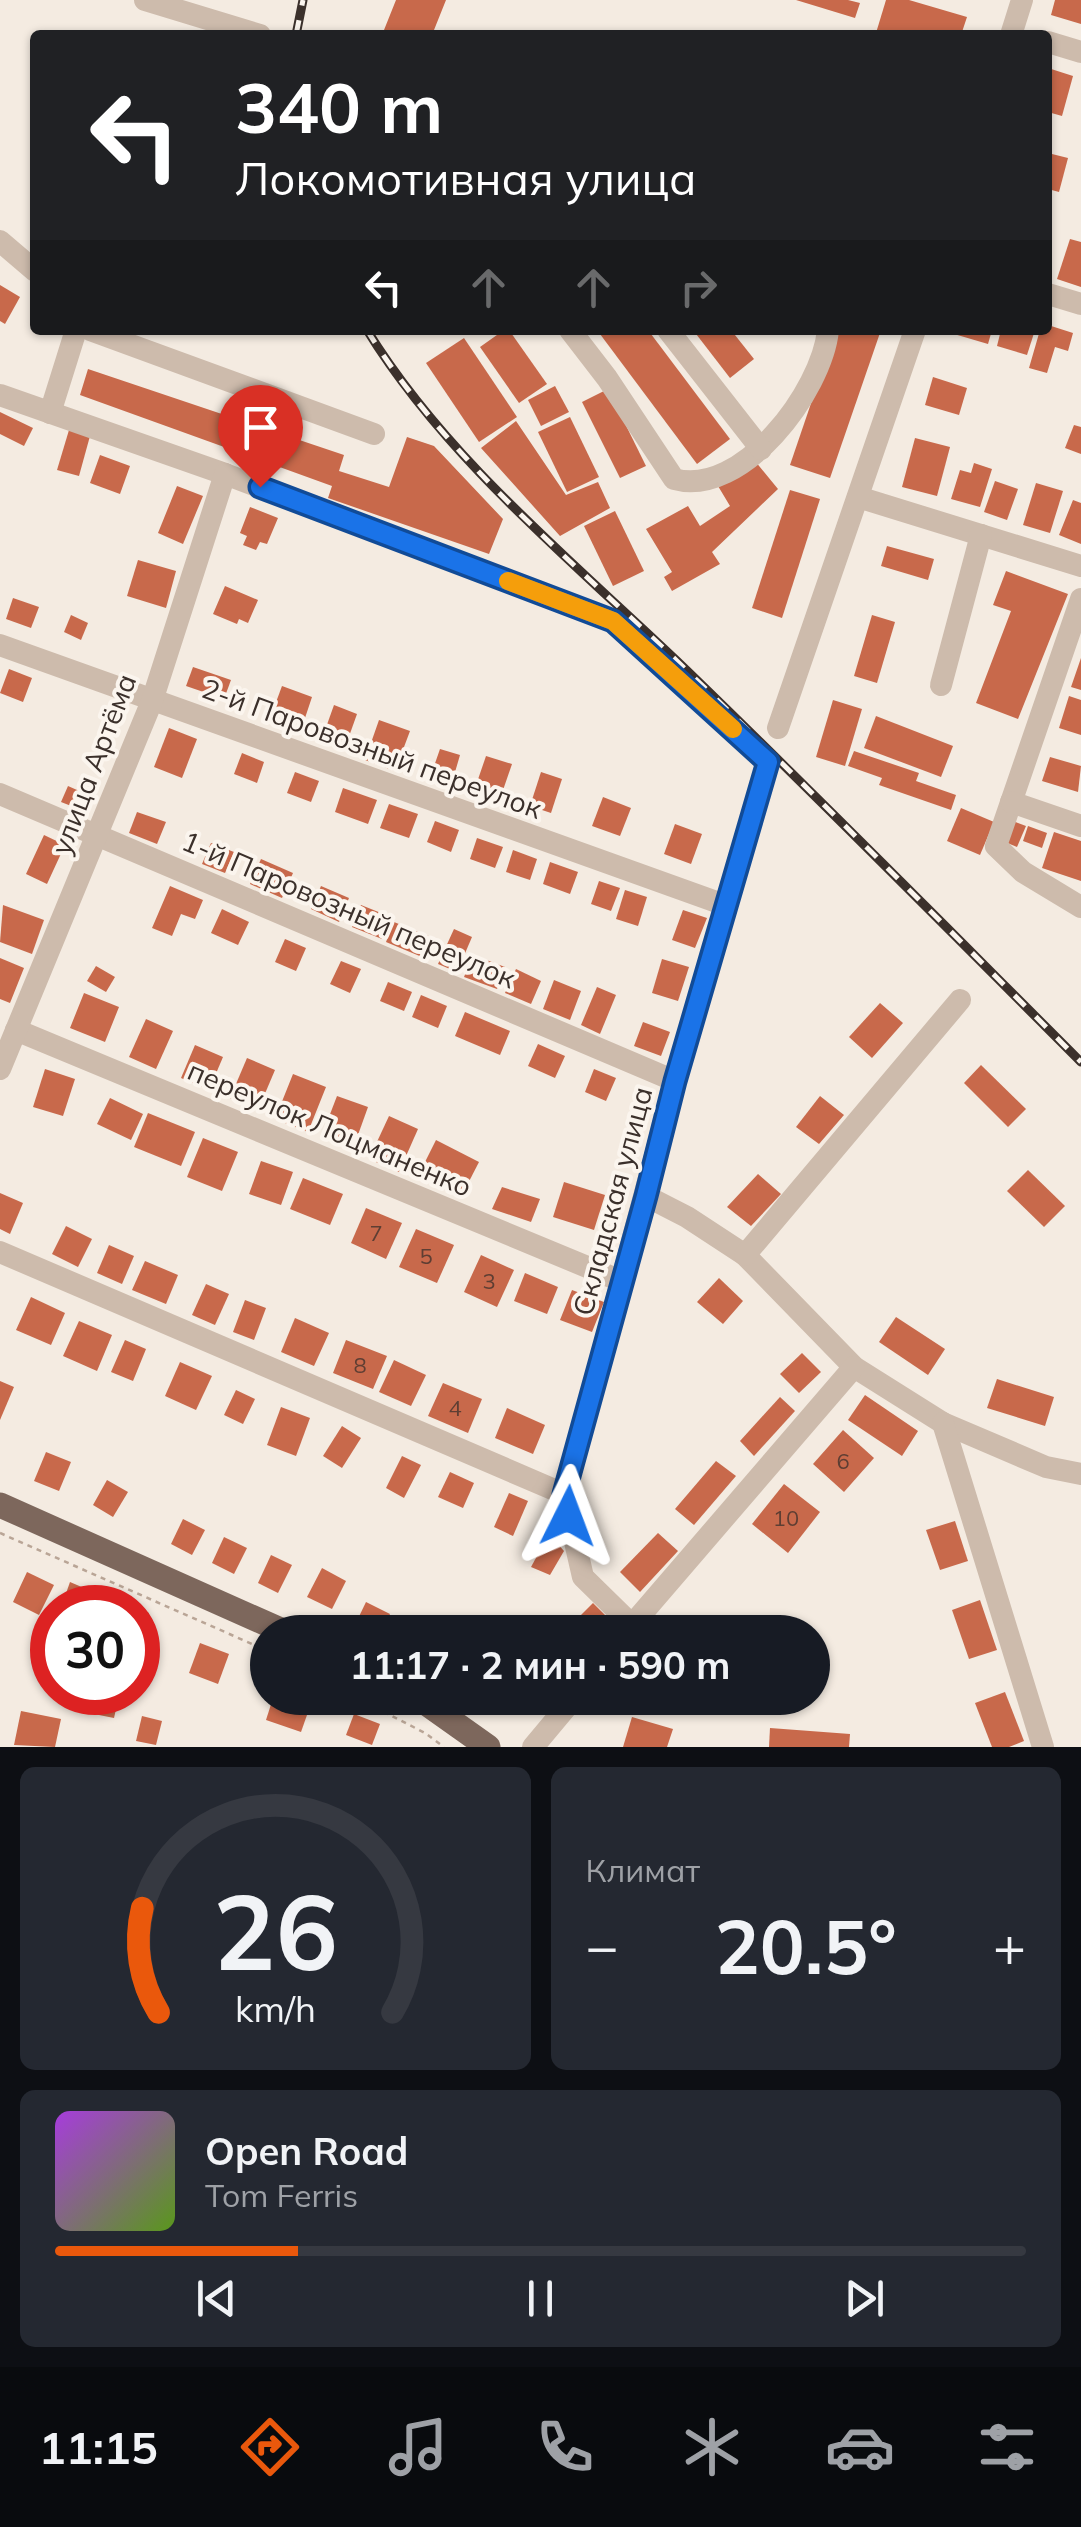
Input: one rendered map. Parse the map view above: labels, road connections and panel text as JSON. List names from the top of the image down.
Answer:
{
  "streets": {
    "street": [
      "2-й Паровозный переулок",
      "улица Артёма",
      "1-й Паровозный переулок",
      "переулок Лоцманенко",
      "Складская улица"
    ]
  },
  "crossings": [
    ["2-й Паровозный переулок", "улица Артёма"],
    ["2-й Паровозный переулок", "Складская улица"],
    ["улица Артёма", "1-й Паровозный переулок"],
    ["улица Артёма", "переулок Лоцманенко"],
    ["улица Артёма", "Складская улица"],
    ["1-й Паровозный переулок", "Складская улица"],
    ["переулок Лоцманенко", "Складская улица"]
  ],
  "house_numbers": [
    "7",
    "5",
    "3",
    "8",
    "4",
    "6",
    "10"
  ],
  "page": {
    "turn": ["340 m", "Локомотивная улица"],
    "limit": "30",
    "trip": "11:17 · 2 мин · 590 m",
    "tile": "Климат",
    "heat": ["−", "20.5°", "+"],
    "song": ["Open Road", "Tom Ferris"],
    "tabs": "11:15",
    "gauge": ["26", "km/h"]
  }
}
